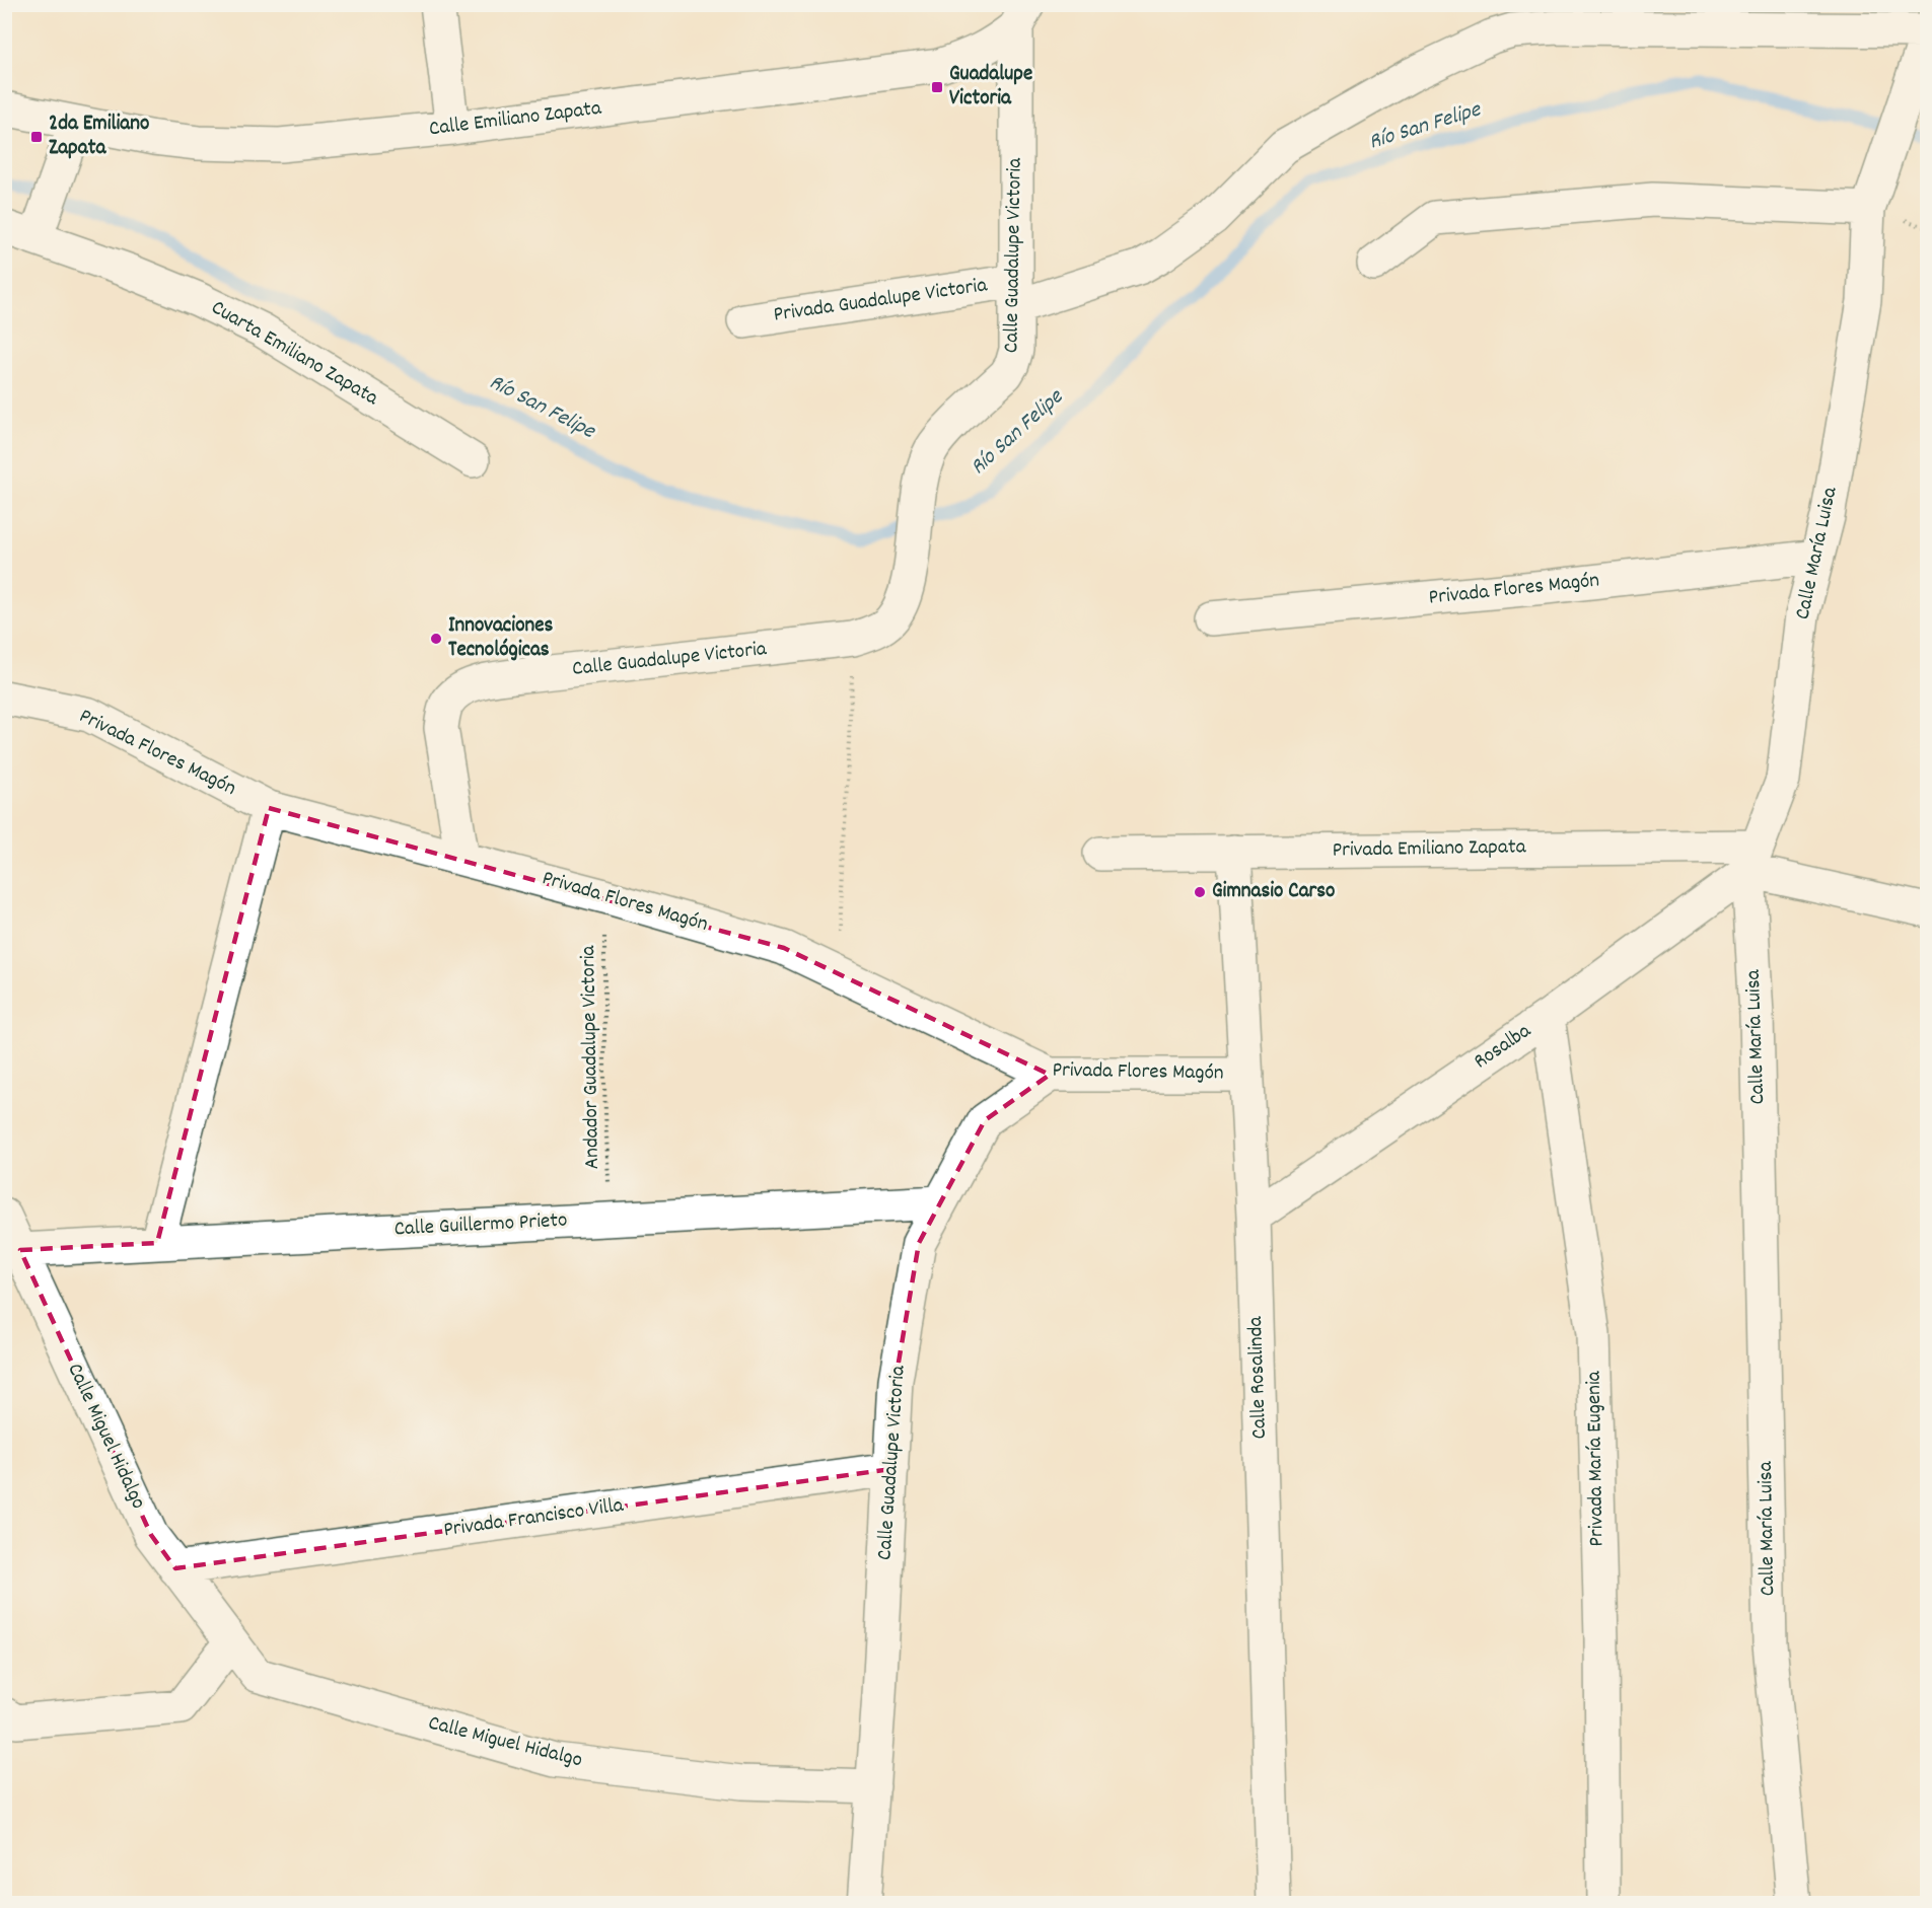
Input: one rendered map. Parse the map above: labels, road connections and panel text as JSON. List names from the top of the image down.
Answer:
{
  "streets": {
    "street": [
      "Calle Emiliano Zapata",
      "Calle Guadalupe Victoria",
      "Privada Guadalupe Victoria",
      "Cuarta Emiliano Zapata",
      "Calle María Luisa",
      "Privada Flores Magón",
      "Privada Emiliano Zapata",
      "Rosalba",
      "Calle Guillermo Prieto",
      "Calle Rosalinda",
      "Calle Miguel Hidalgo",
      "Privada María Eugenia",
      "Privada Francisco Villa"
    ],
    "path": ["Andador Guadalupe Victoria"]
  },
  "crossings": [
    ["Calle Emiliano Zapata", "Calle Guadalupe Victoria"],
    ["Calle Guadalupe Victoria", "Privada Guadalupe Victoria"],
    ["Calle Guadalupe Victoria", "Privada Flores Magón"],
    ["Calle Guadalupe Victoria", "Calle Guillermo Prieto"],
    ["Calle Guadalupe Victoria", "Calle Miguel Hidalgo"],
    ["Calle Guadalupe Victoria", "Privada Francisco Villa"],
    ["Calle María Luisa", "Privada Flores Magón"],
    ["Calle María Luisa", "Privada Emiliano Zapata"],
    ["Calle María Luisa", "Rosalba"],
    ["Privada Flores Magón", "Andador Guadalupe Victoria"],
    ["Privada Flores Magón", "Calle Rosalinda"],
    ["Privada Emiliano Zapata", "Rosalba"],
    ["Privada Emiliano Zapata", "Calle Rosalinda"],
    ["Rosalba", "Calle Rosalinda"],
    ["Rosalba", "Privada María Eugenia"],
    ["Andador Guadalupe Victoria", "Calle Guillermo Prieto"],
    ["Calle Guillermo Prieto", "Calle Miguel Hidalgo"],
    ["Calle Miguel Hidalgo", "Privada Francisco Villa"]
  ],
  "water": ["Río San Felipe"],
  "places": {
    "transit": ["Guadalupe Victoria", "2da Emiliano Zapata"],
    "other": ["Innovaciones Tecnológicas", "Gimnasio Carso"]
  }
}
